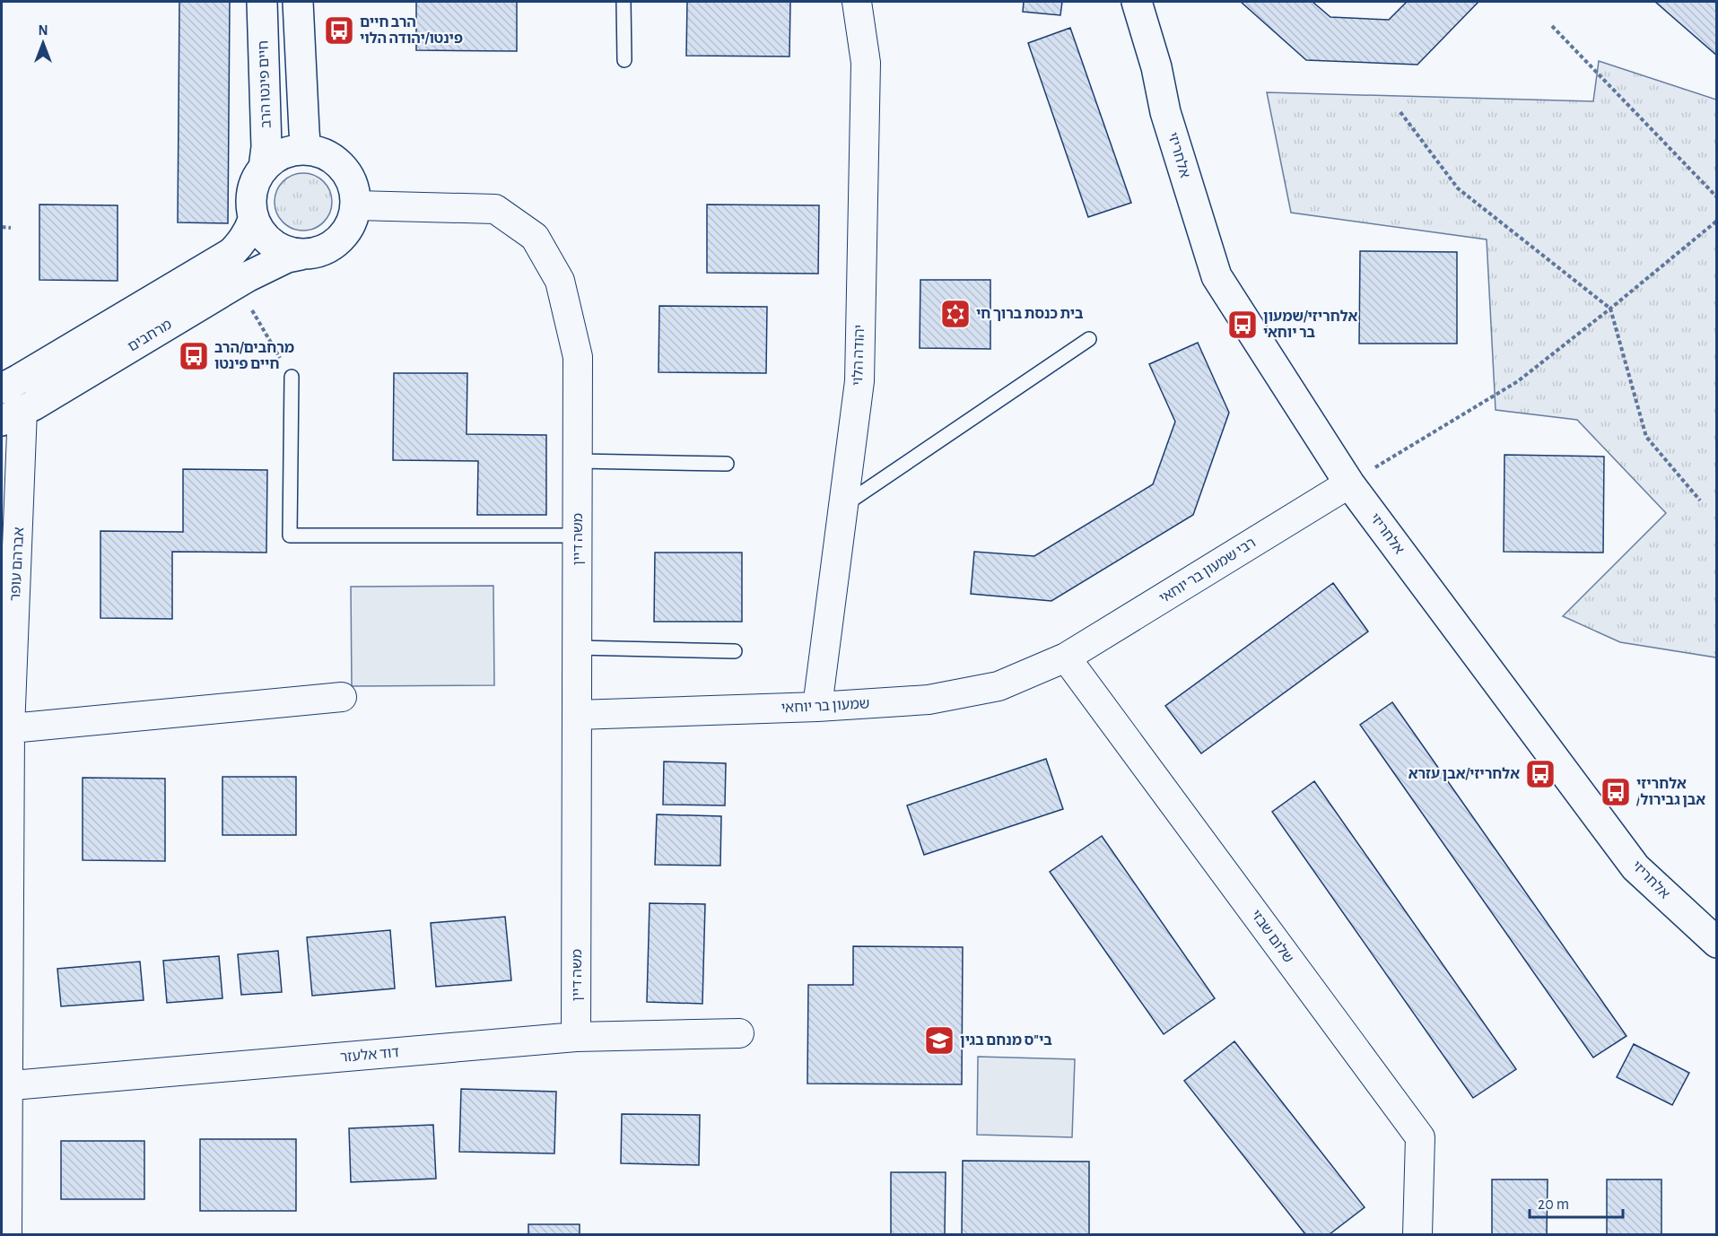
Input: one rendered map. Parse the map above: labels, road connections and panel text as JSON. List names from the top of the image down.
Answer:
{
  "streets": {
    "street": [
      "חיים פינטו הרב",
      "אלחריזי",
      "מרחבים",
      "יהודה הלוי",
      "משה דיין",
      "אברהם עופר",
      "רבי שמעון בר יוחאי",
      "שמעון בר יוחאי",
      "שלום שבזי",
      "דוד אלעזר"
    ]
  },
  "crossings": [
    ["חיים פינטו הרב", "מרחבים"],
    ["חיים פינטו הרב", "משה דיין"],
    ["אלחריזי", "רבי שמעון בר יוחאי"],
    ["מרחבים", "משה דיין"],
    ["מרחבים", "אברהם עופר"],
    ["יהודה הלוי", "שמעון בר יוחאי"],
    ["משה דיין", "שמעון בר יוחאי"],
    ["משה דיין", "דוד אלעזר"],
    ["אברהם עופר", "דוד אלעזר"],
    ["רבי שמעון בר יוחאי", "שמעון בר יוחאי"],
    ["רבי שמעון בר יוחאי", "שלום שבזי"],
    ["שמעון בר יוחאי", "שלום שבזי"]
  ],
  "places": {
    "bus stop": [
      "הרב חיים פינטו/יהודה הלוי",
      "אלחריזי/שמעון בר יוחאי",
      "מרחבים/הרב חיים פינטו",
      "אלחריזי/אבן עזרא",
      "אלחריזי /אבן גבירול"
    ],
    "synagogue": ["בית כנסת ברוך חי"],
    "school or university": ["בי\"ס מנחם בגין"]
  },
  "scale_bar": "20 m",
  "north": "top"
}
